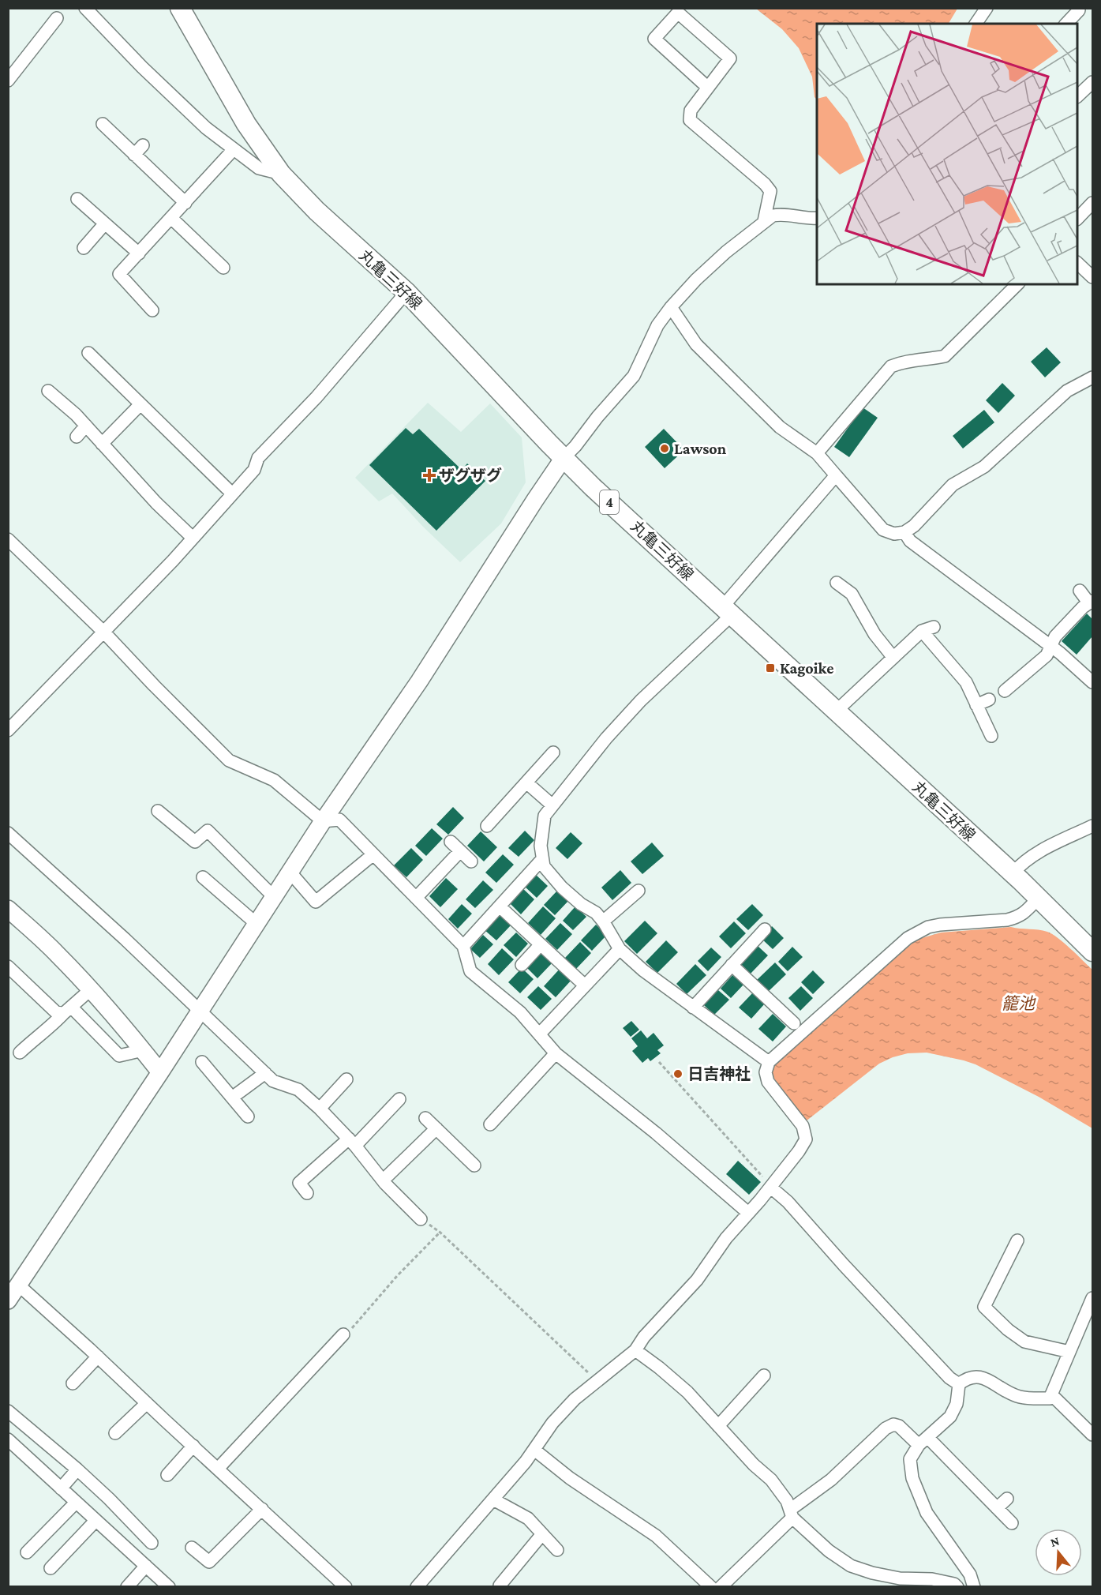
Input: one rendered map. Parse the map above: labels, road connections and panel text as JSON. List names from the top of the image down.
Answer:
{
  "streets": {
    "main road": ["丸亀三好線", "4"]
  },
  "water": ["籠池"],
  "places": {
    "other": ["Lawson", "日吉神社"],
    "health": ["ザグザグ"],
    "transit": ["Kagoike"]
  },
  "north": "top"
}
